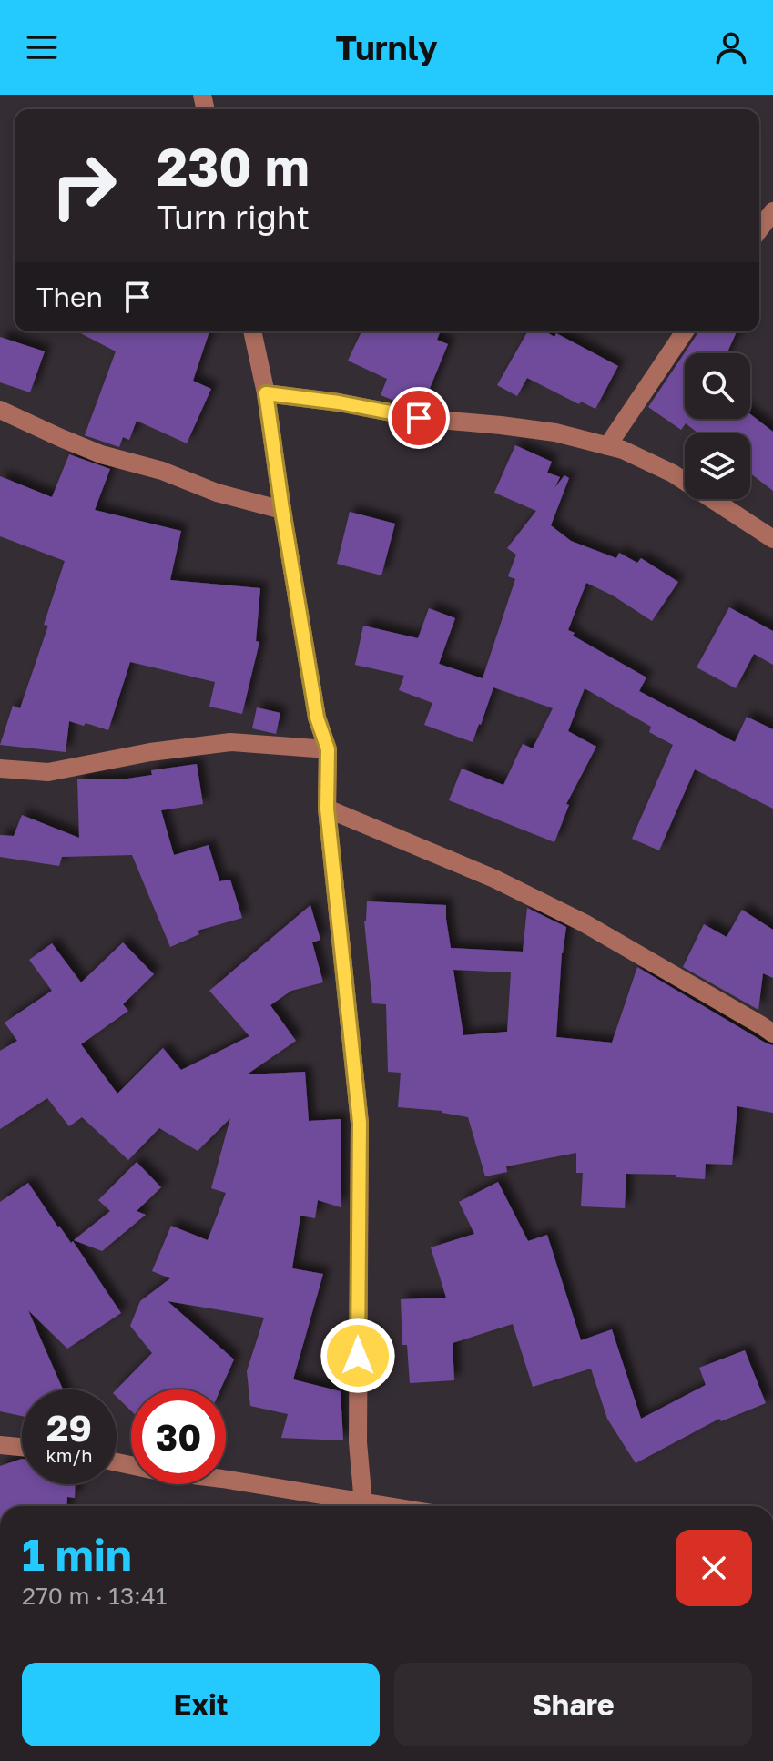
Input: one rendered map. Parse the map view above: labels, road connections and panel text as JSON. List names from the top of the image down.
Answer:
{
  "page": {
    "header": "Turnly",
    "turn": ["230 m", "Turn right"],
    "then": "Then",
    "speed": "29 km/h",
    "limit": "30",
    "heading": ["1 min", "270 m · 13:41"],
    "buttons": ["Exit", "Share"]
  }
}
